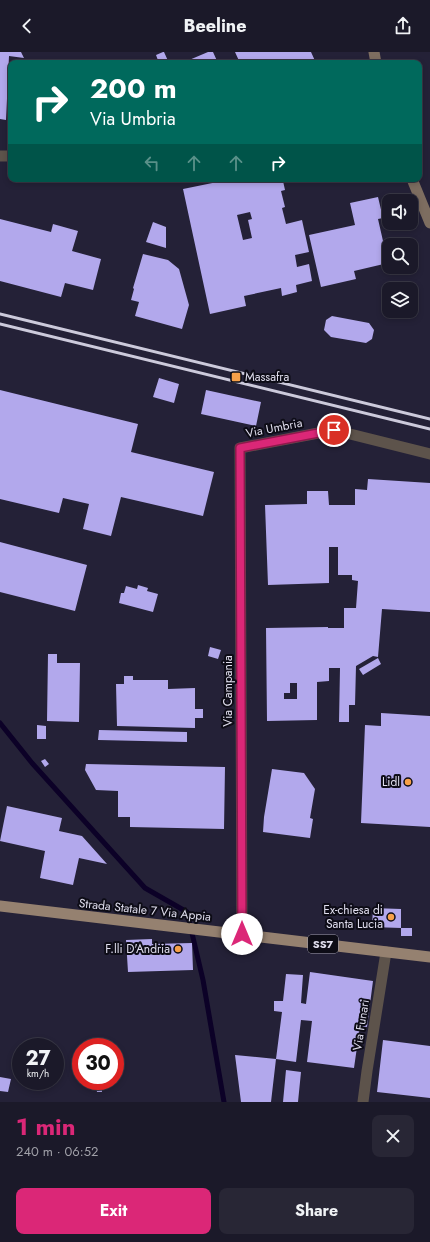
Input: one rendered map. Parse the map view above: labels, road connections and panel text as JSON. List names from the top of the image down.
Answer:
{
  "streets": {
    "main road": ["Strada Statale 7 Via Appia", "SS7"],
    "street": ["Via Umbria", "Via Campania", "Via Funari"]
  },
  "crossings": [
    ["Via Umbria", "Via Campania"],
    ["Via Campania", "Strada Statale 7 Via Appia"],
    ["Strada Statale 7 Via Appia", "Via Funari"]
  ],
  "places": {
    "transit": ["Massafra"],
    "other": ["Lidl", "Ex-chiesa di Santa Lucia", "F.lli D'Andria"]
  },
  "page": {
    "header": "Beeline",
    "turn": ["200 m", "Via Umbria"],
    "speed": "27 km/h",
    "limit": "30",
    "heading": ["1 min", "240 m · 06:52"],
    "buttons": ["Exit", "Share"]
  }
}
